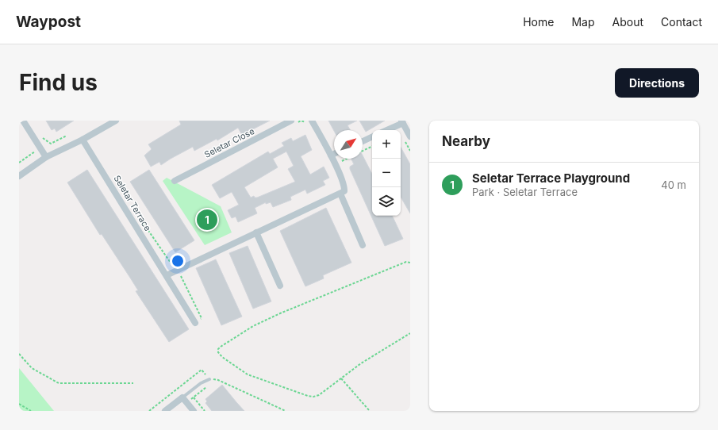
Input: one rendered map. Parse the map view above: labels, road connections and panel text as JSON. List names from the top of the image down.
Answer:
{
  "streets": {
    "street": ["Seletar Close", "Seletar Terrace"]
  },
  "north": "top right",
  "page": {
    "header": "Waypost",
    "nav": [
      "Home",
      "Map",
      "About",
      "Contact"
    ],
    "buttons": "Directions",
    "title": "Find us",
    "heading": "Nearby",
    "map_buttons": ["+", "−"],
    "list": [
      {
        "mark": "1",
        "name": "Seletar Terrace Playground",
        "note": "Park · Seletar Terrace",
        "value": "40 m"
      }
    ],
    "pins": "1"
  }
}
